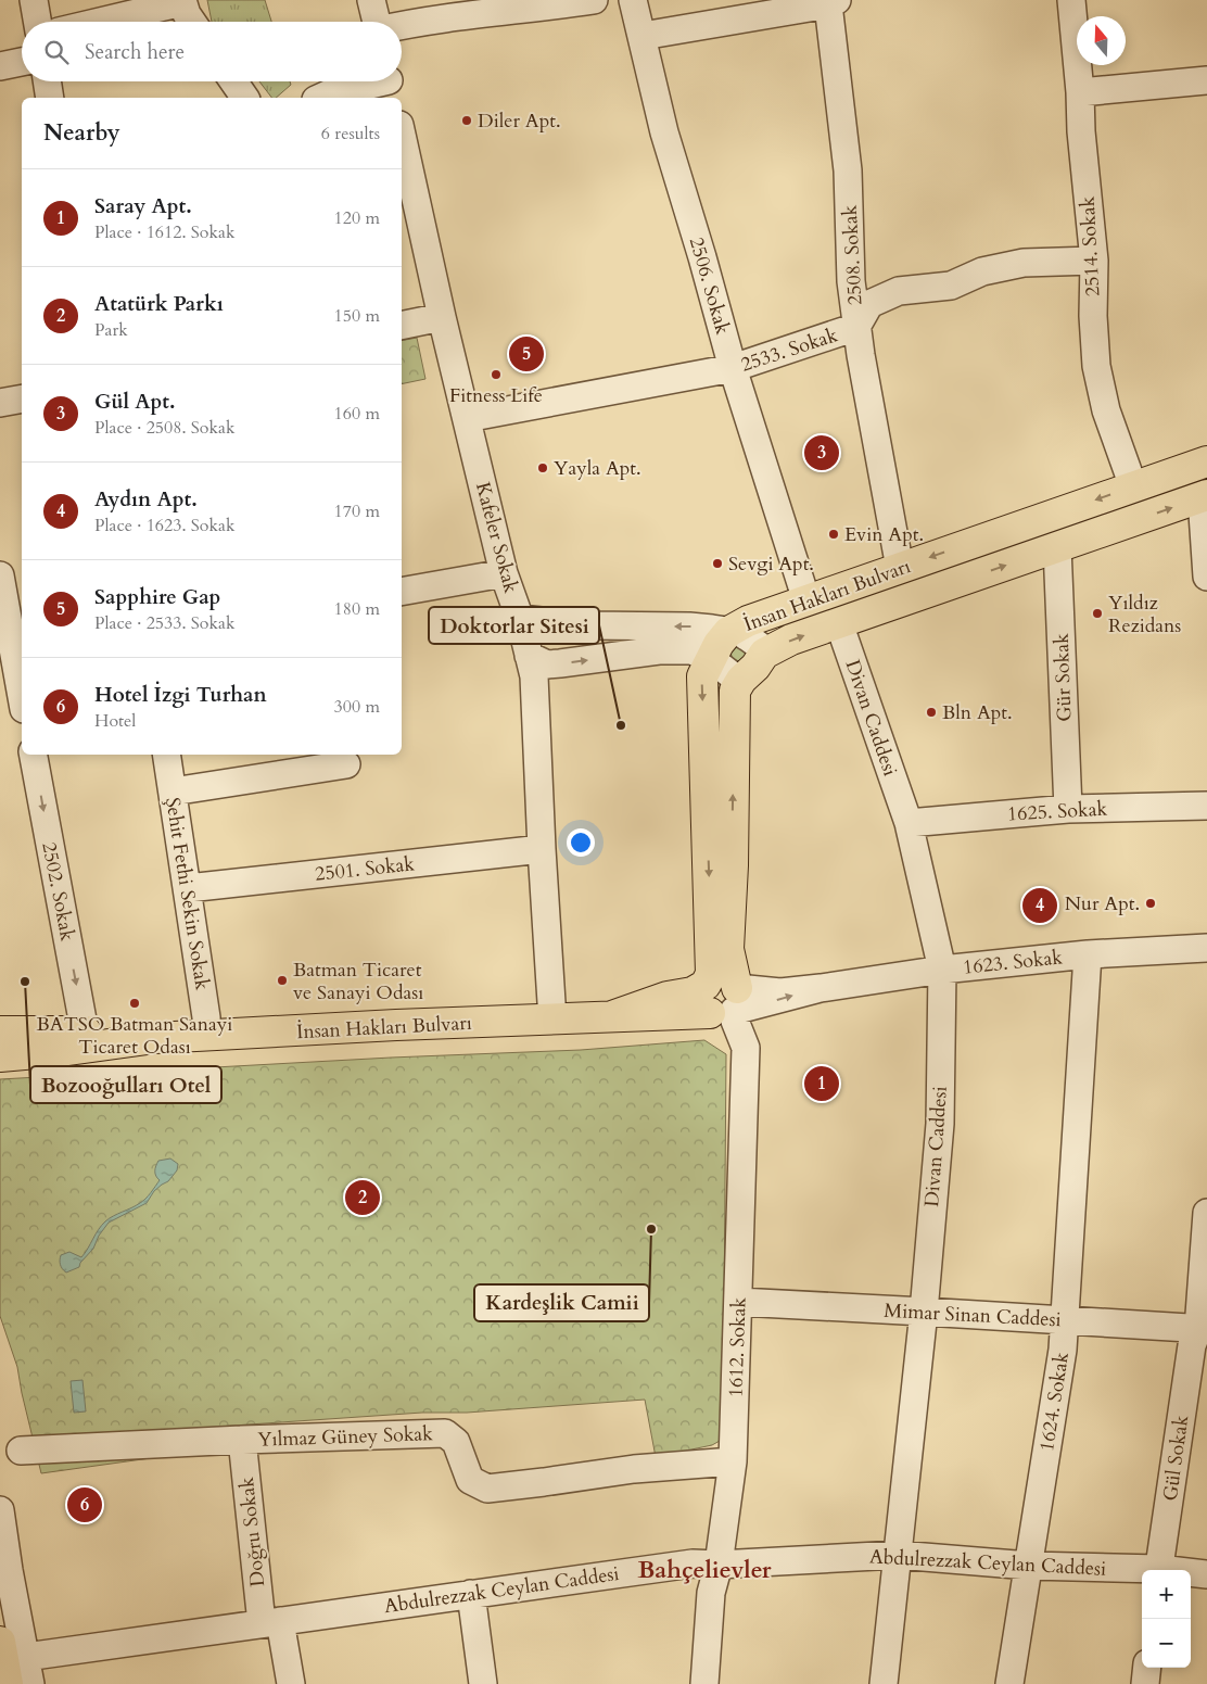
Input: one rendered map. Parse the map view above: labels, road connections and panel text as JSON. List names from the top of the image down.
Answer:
{
  "streets": {
    "main road": ["İnsan Hakları Bulvarı"],
    "street": [
      "2514. Sokak",
      "2508. Sokak",
      "2506. Sokak",
      "2533. Sokak",
      "Kafeler Sokak",
      "Gür Sokak",
      "Divan Caddesi",
      "1625. Sokak",
      "2501. Sokak",
      "2502. Sokak",
      "Şehit Fethi Sekin Sokak",
      "1623. Sokak",
      "Mimar Sinan Caddesi",
      "1612. Sokak",
      "1624. Sokak",
      "Yılmaz Güney Sokak",
      "Gül Sokak",
      "Doğru Sokak",
      "Abdulrezzak Ceylan Caddesi"
    ]
  },
  "crossings": [
    ["2514. Sokak", "2533. Sokak"],
    ["2514. Sokak", "İnsan Hakları Bulvarı"],
    ["2508. Sokak", "2533. Sokak"],
    ["2508. Sokak", "İnsan Hakları Bulvarı"],
    ["2506. Sokak", "2533. Sokak"],
    ["2506. Sokak", "İnsan Hakları Bulvarı"],
    ["2533. Sokak", "Kafeler Sokak"],
    ["Kafeler Sokak", "İnsan Hakları Bulvarı"],
    ["Kafeler Sokak", "2501. Sokak"],
    ["İnsan Hakları Bulvarı", "Gür Sokak"],
    ["İnsan Hakları Bulvarı", "Divan Caddesi"],
    ["İnsan Hakları Bulvarı", "Şehit Fethi Sekin Sokak"],
    ["İnsan Hakları Bulvarı", "1623. Sokak"],
    ["İnsan Hakları Bulvarı", "1612. Sokak"],
    ["Gür Sokak", "1625. Sokak"],
    ["Divan Caddesi", "1625. Sokak"],
    ["Divan Caddesi", "1623. Sokak"],
    ["Divan Caddesi", "Mimar Sinan Caddesi"],
    ["Divan Caddesi", "Abdulrezzak Ceylan Caddesi"],
    ["2501. Sokak", "Şehit Fethi Sekin Sokak"],
    ["1623. Sokak", "1612. Sokak"],
    ["1623. Sokak", "1624. Sokak"],
    ["Mimar Sinan Caddesi", "1612. Sokak"],
    ["Mimar Sinan Caddesi", "1624. Sokak"],
    ["Mimar Sinan Caddesi", "Gül Sokak"],
    ["1612. Sokak", "Yılmaz Güney Sokak"],
    ["1612. Sokak", "Abdulrezzak Ceylan Caddesi"],
    ["1624. Sokak", "Abdulrezzak Ceylan Caddesi"],
    ["Yılmaz Güney Sokak", "Doğru Sokak"],
    ["Doğru Sokak", "Abdulrezzak Ceylan Caddesi"]
  ],
  "one_way": ["2502. Sokak"],
  "districts": ["Bahçelievler"],
  "places": [
    "Diler Apt.",
    "Fitness Life",
    "Yayla Apt.",
    "Evin Apt.",
    "Sevgi Apt.",
    "Yıldız Rezidans",
    "Bln Apt.",
    "Doktorlar Sitesi",
    "Nur Apt.",
    "Batman Ticaret ve Sanayi Odası",
    "Bozooğulları Otel",
    "BATSO Batman Sanayi Ticaret Odası",
    "Kardeşlik Camii"
  ],
  "north": "top",
  "page": {
    "search": "Search here",
    "heading": ["Nearby", "6 results"],
    "list": [
      {
        "mark": "1",
        "name": "Saray Apt.",
        "note": "Place · 1612. Sokak",
        "value": "120 m"
      },
      {
        "mark": "2",
        "name": "Atatürk Parkı",
        "note": "Park",
        "value": "150 m"
      },
      {
        "mark": "3",
        "name": "Gül Apt.",
        "note": "Place · 2508. Sokak",
        "value": "160 m"
      },
      {
        "mark": "4",
        "name": "Aydın Apt.",
        "note": "Place · 1623. Sokak",
        "value": "170 m"
      },
      {
        "mark": "5",
        "name": "Sapphire Gap",
        "note": "Place · 2533. Sokak",
        "value": "180 m"
      },
      {
        "mark": "6",
        "name": "Hotel İzgi Turhan",
        "note": "Hotel",
        "value": "300 m"
      }
    ],
    "pins": [
      "5",
      "3",
      "4",
      "1",
      "2",
      "6"
    ],
    "map_buttons": ["+", "−"]
  }
}
